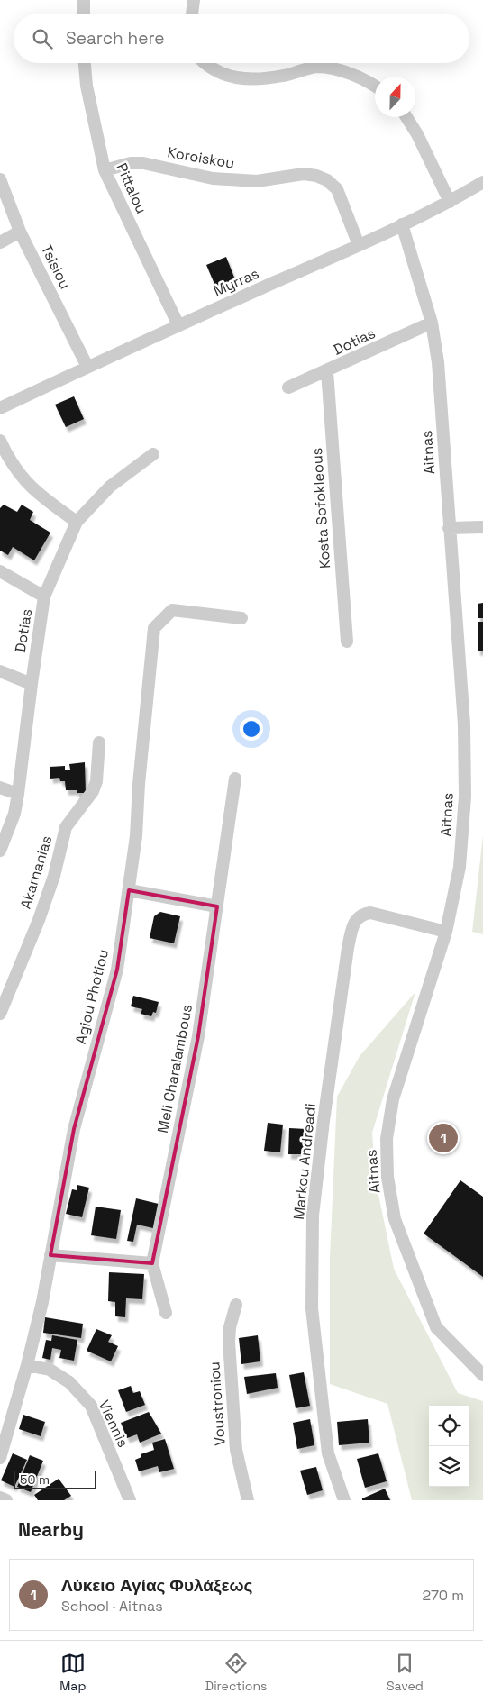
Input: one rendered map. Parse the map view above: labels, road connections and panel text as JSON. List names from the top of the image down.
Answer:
{
  "streets": {
    "street": [
      "Koroiskou",
      "Pittalou",
      "Tsisiou",
      "Myrras",
      "Dotias",
      "Aitnas",
      "Kosta Sofokleous",
      "Akarnanias",
      "Agiou Photiou",
      "Meli Charalambous",
      "Markou Andreadi",
      "Voustroniou",
      "Viennis"
    ]
  },
  "crossings": [
    ["Koroiskou", "Pittalou"],
    ["Koroiskou", "Myrras"],
    ["Pittalou", "Myrras"],
    ["Tsisiou", "Myrras"],
    ["Myrras", "Aitnas"],
    ["Dotias", "Aitnas"],
    ["Dotias", "Kosta Sofokleous"],
    ["Aitnas", "Markou Andreadi"],
    ["Agiou Photiou", "Viennis"]
  ],
  "scale_bar": "50 m",
  "north": "top",
  "page": {
    "search": "Search here",
    "pins": "1",
    "scale": "50 m",
    "heading": "Nearby",
    "list": [
      {
        "mark": "1",
        "name": "Λύκειο Αγίας Φυλάξεως",
        "note": "School · Aitnas",
        "value": "270 m"
      }
    ],
    "nav": ["Map", "Directions", "Saved"]
  }
}
